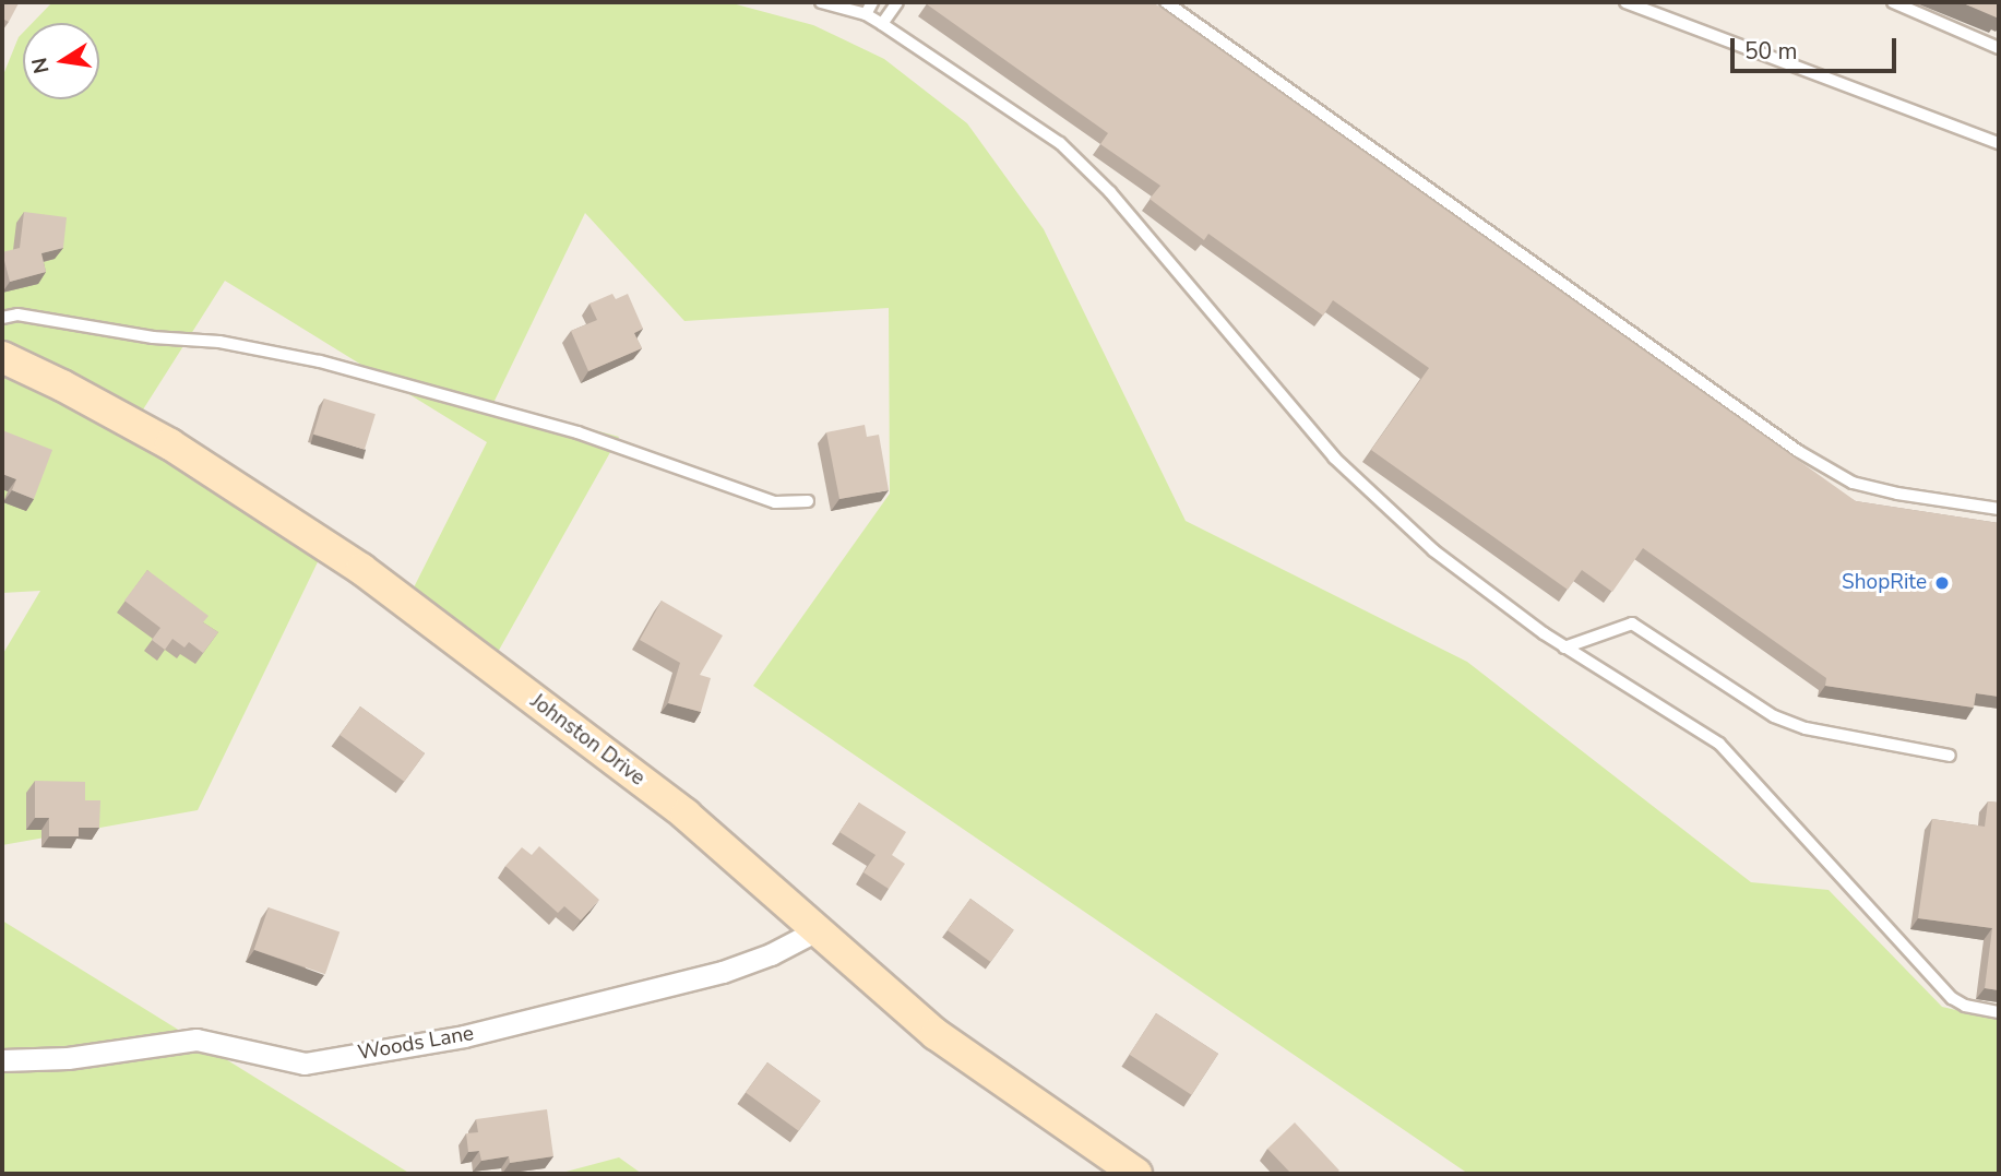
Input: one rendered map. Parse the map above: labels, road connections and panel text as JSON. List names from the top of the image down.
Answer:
{
  "streets": {
    "street": ["Johnston Drive", "Woods Lane"]
  },
  "crossings": [
    ["Johnston Drive", "Woods Lane"]
  ],
  "places": ["ShopRite"],
  "scale_bar": "50 m",
  "north": "left"
}
